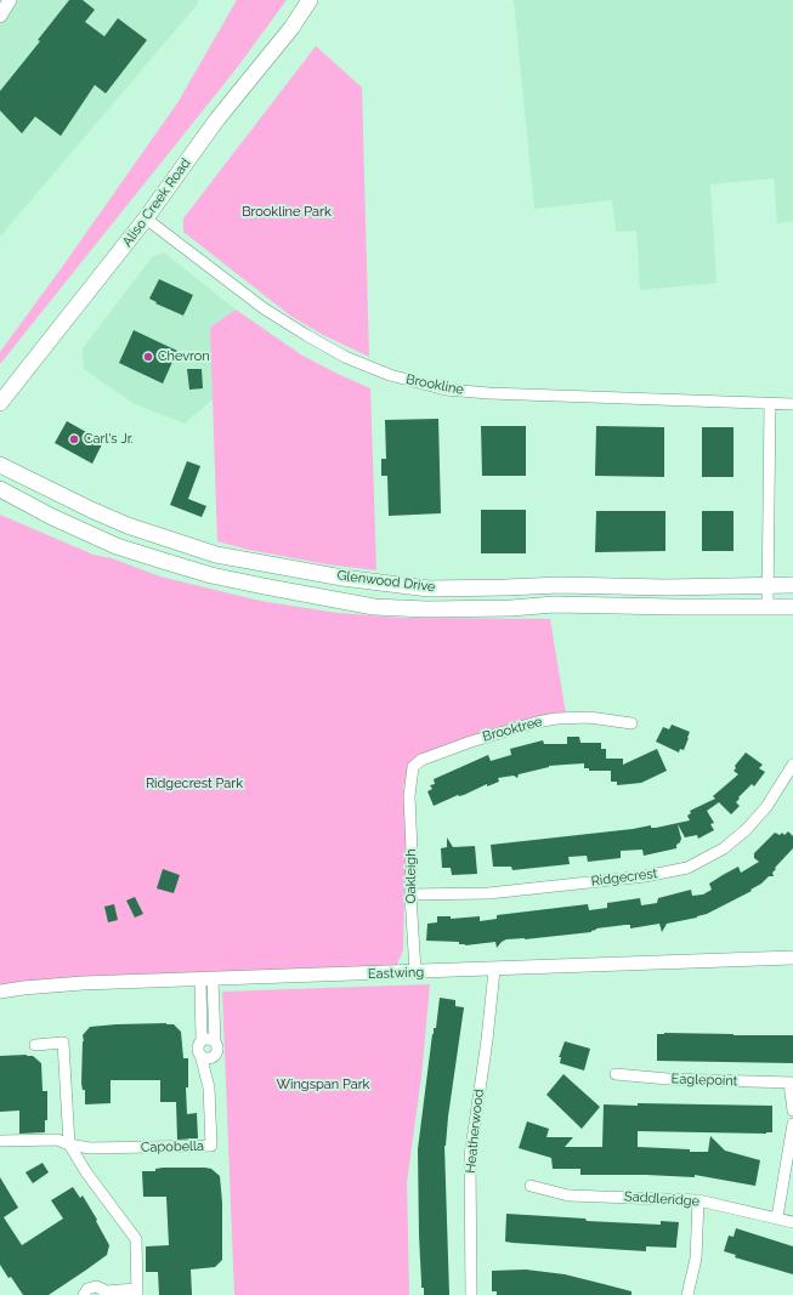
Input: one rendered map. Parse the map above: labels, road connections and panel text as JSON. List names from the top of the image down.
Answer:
{
  "streets": {
    "main road": ["Aliso Creek Road", "Glenwood Drive"],
    "street": [
      "Brookline",
      "Brooktree",
      "Oakleigh",
      "Ridgecrest",
      "Eastwing",
      "Eaglepoint",
      "Heatherwood",
      "Capobella",
      "Saddleridge"
    ]
  },
  "crossings": [
    ["Aliso Creek Road", "Brookline"],
    ["Brooktree", "Oakleigh"],
    ["Oakleigh", "Ridgecrest"],
    ["Oakleigh", "Eastwing"],
    ["Eastwing", "Heatherwood"],
    ["Eastwing", "Capobella"]
  ],
  "parks": ["Brookline Park", "Ridgecrest Park", "Wingspan Park"],
  "places": ["Chevron", "Carl's Jr."]
}
